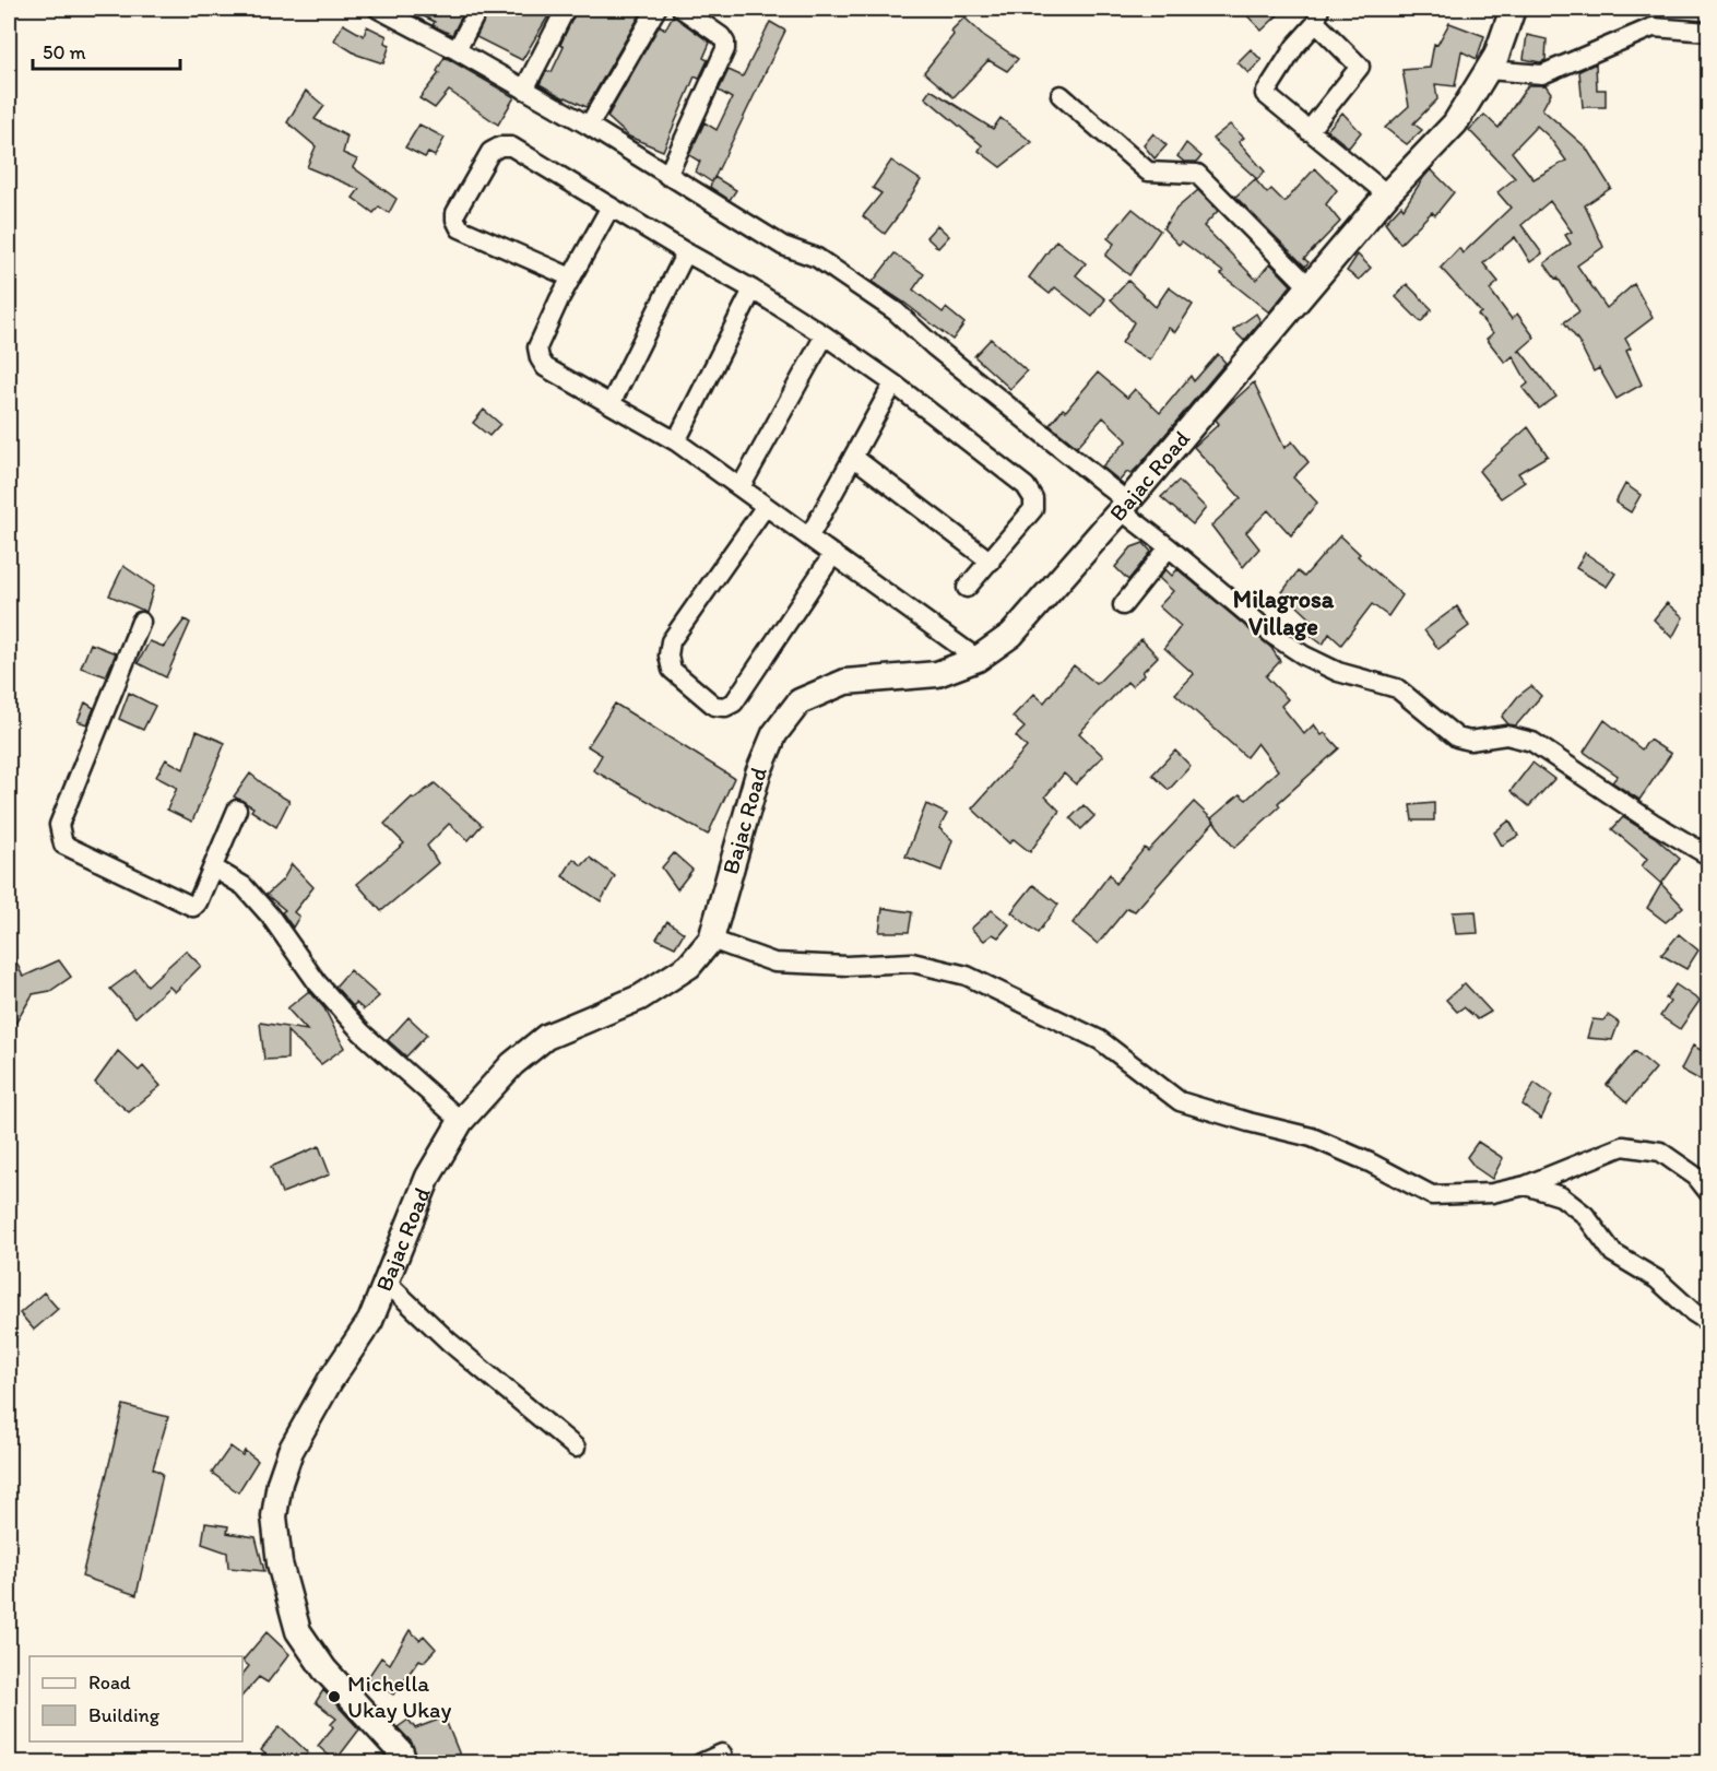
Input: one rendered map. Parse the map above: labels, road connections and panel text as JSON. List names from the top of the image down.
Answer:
{
  "streets": {
    "street": ["Bajac Road"]
  },
  "districts": ["Milagrosa Village"],
  "places": ["Michella Ukay Ukay"],
  "legend": ["Road", "Building"],
  "scale_bar": "50 m"
}
